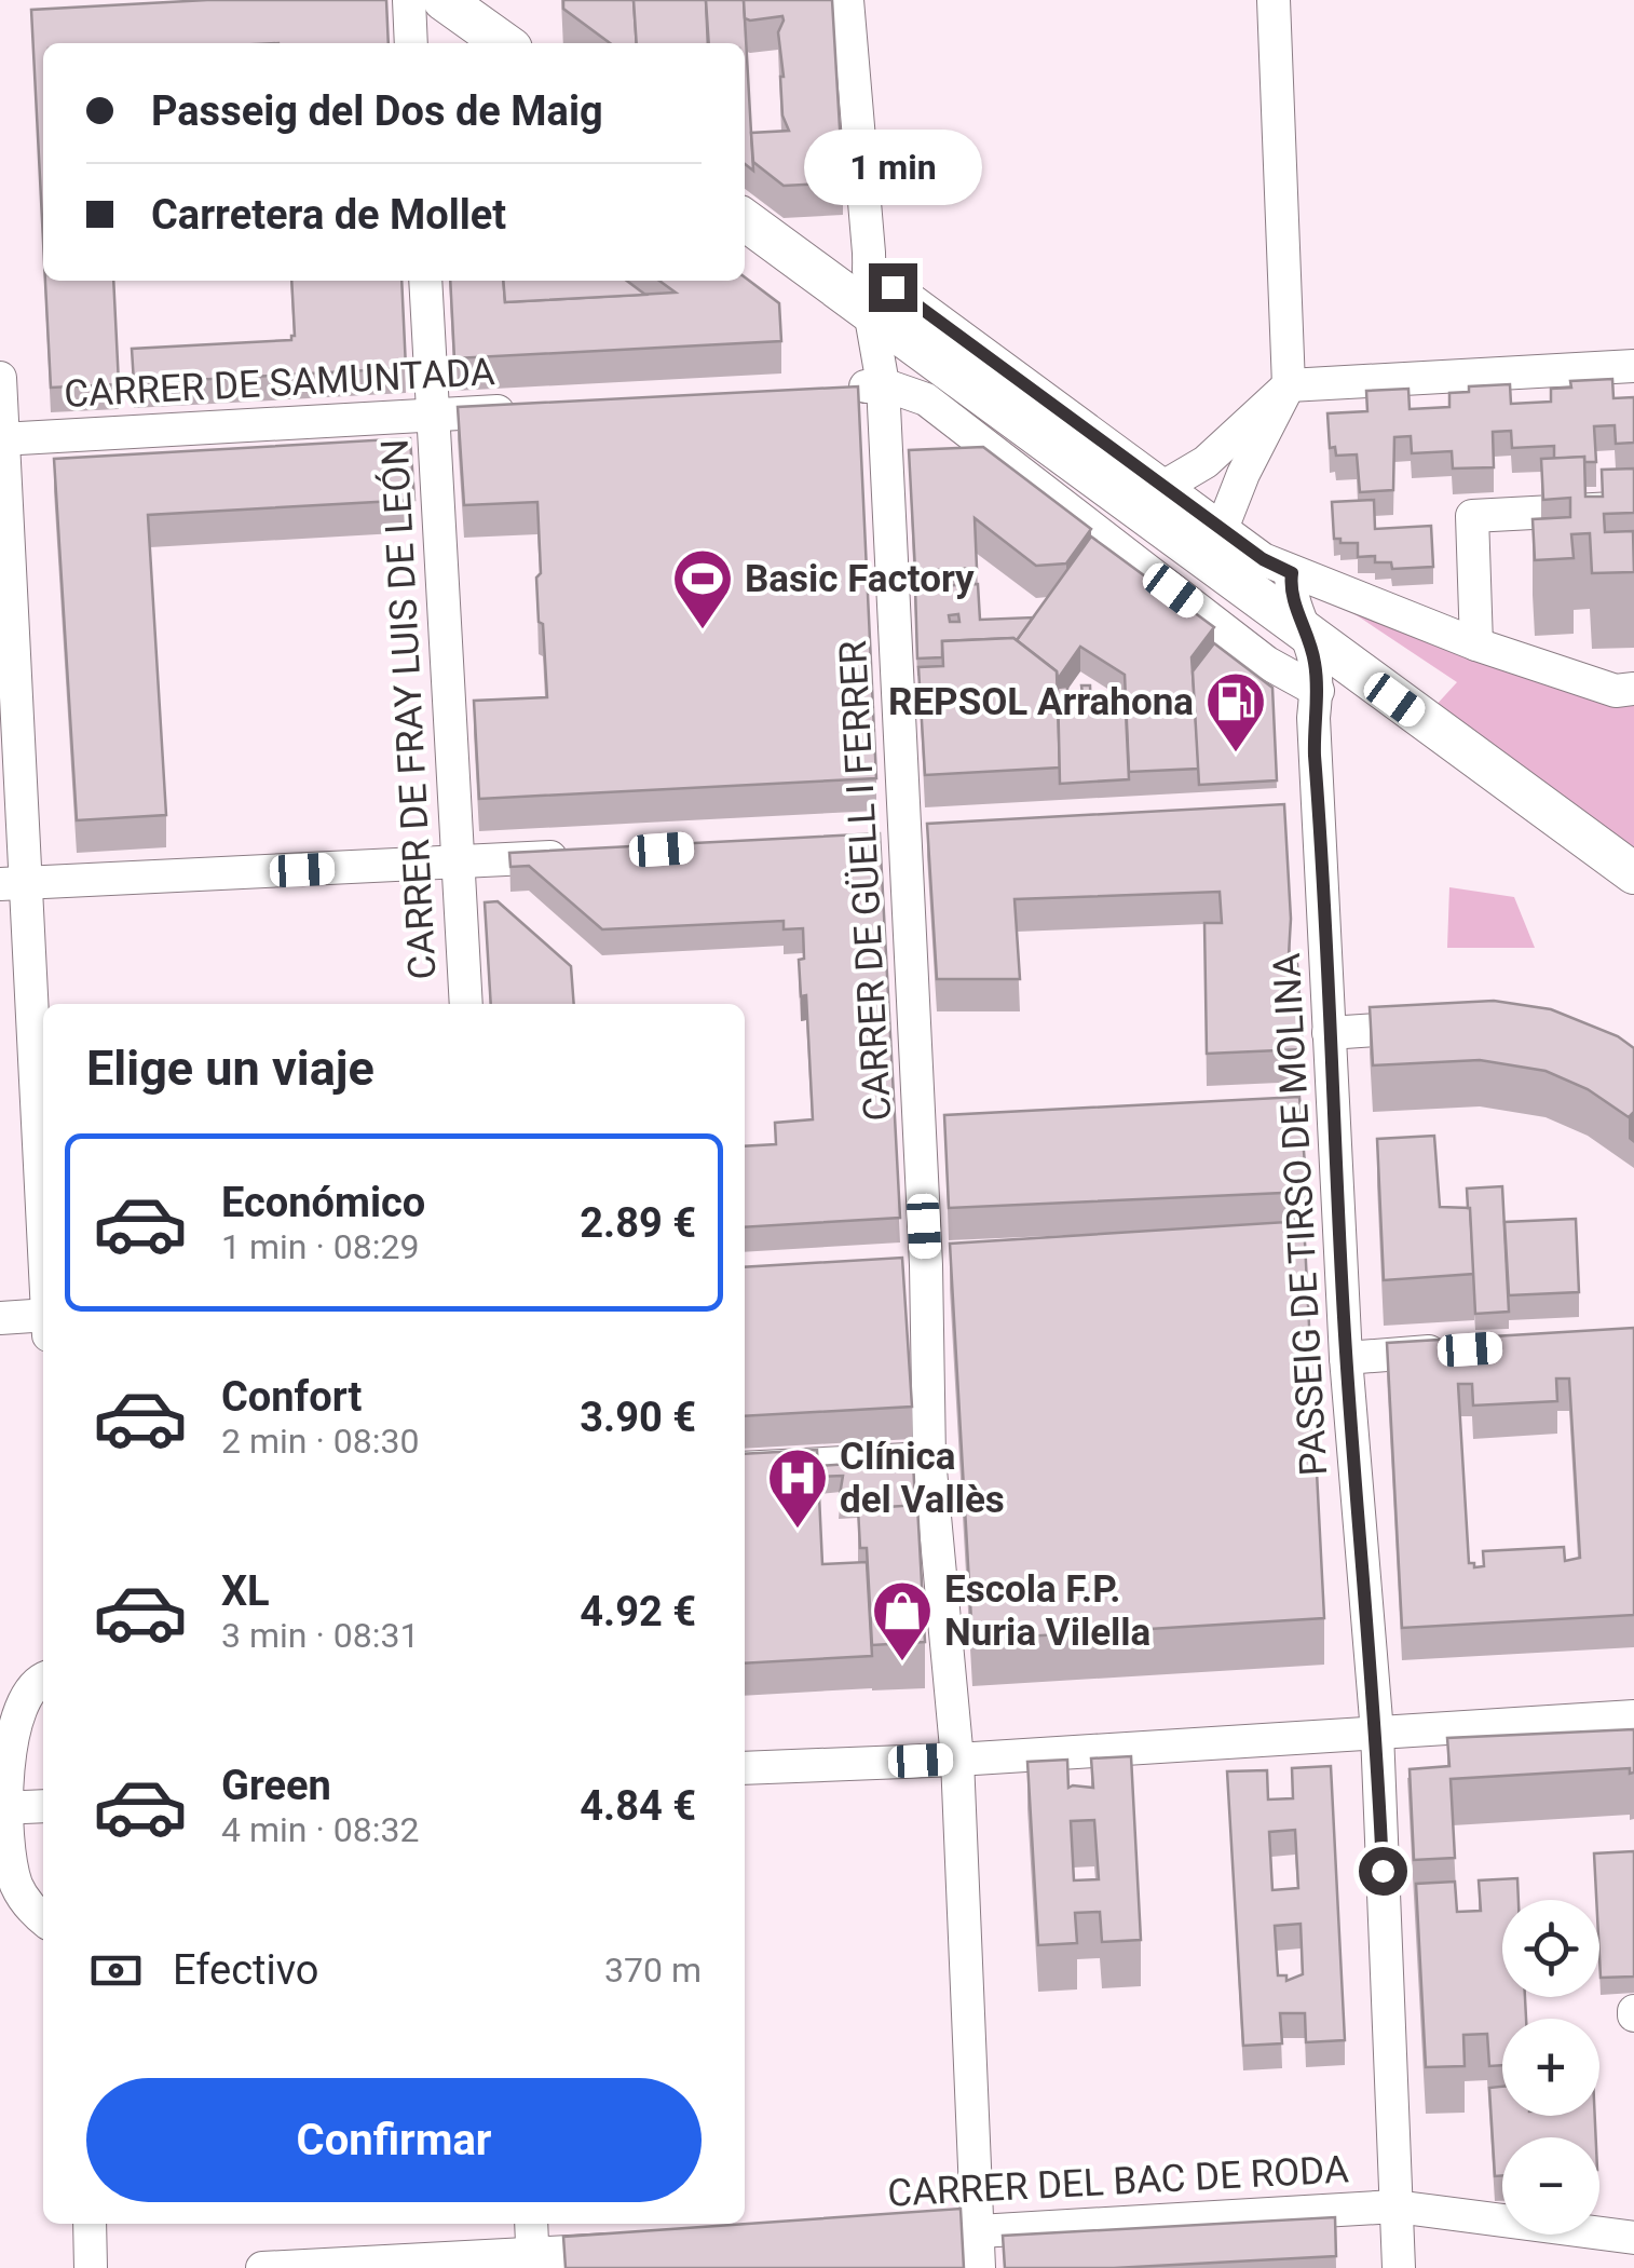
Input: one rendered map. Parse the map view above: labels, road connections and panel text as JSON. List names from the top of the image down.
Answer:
{
  "streets": {
    "street": [
      "CARRER DE SAMUNTADA",
      "CARRER DE FRAY LUIS DE LEÓN",
      "CARRER DE GÜELL I FERRER",
      "PASSEIG DE TIRSO DE MOLINA",
      "CARRER DEL BAC DE RODA"
    ]
  },
  "crossings": [
    ["CARRER DE SAMUNTADA", "CARRER DE FRAY LUIS DE LEÓN"],
    ["CARRER DE GÜELL I FERRER", "CARRER DEL BAC DE RODA"],
    ["PASSEIG DE TIRSO DE MOLINA", "CARRER DEL BAC DE RODA"]
  ],
  "places": {
    "sports": ["Basic Factory"],
    "fuel station": ["REPSOL Arrahona"],
    "hospital": ["Clínica del Vallès"],
    "shop": ["Escola F.P. Nuria Vilella"]
  },
  "page": {
    "banner": ["Passeig del Dos de Maig", "Carretera de Mollet"],
    "bubble": "1 min",
    "heading": "Elige un viaje",
    "list": [
      {
        "name": "Económico",
        "note": "1 min · 08:29",
        "value": "2.89 €"
      },
      {
        "name": "Confort",
        "note": "2 min · 08:30",
        "value": "3.90 €"
      },
      {
        "name": "XL",
        "note": "3 min · 08:31",
        "value": "4.92 €"
      },
      {
        "name": "Green",
        "note": "4 min · 08:32",
        "value": "4.84 €"
      }
    ],
    "map_buttons": ["+", "−"],
    "pay": ["Efectivo", "370 m"],
    "buttons": "Confirmar"
  }
}
